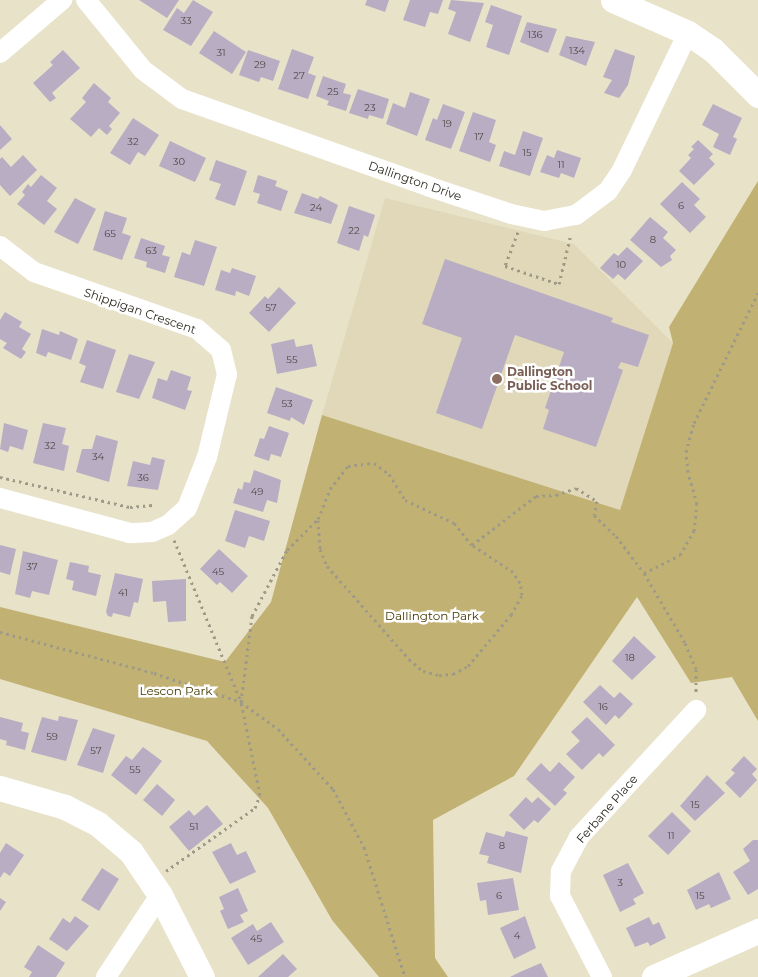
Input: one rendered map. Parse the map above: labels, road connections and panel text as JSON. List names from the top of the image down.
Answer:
{
  "streets": {
    "street": ["Dallington Drive", "Shippigan Crescent", "Ferbane Place"]
  },
  "parks": ["Dallington Park", "Lescon Park"],
  "places": ["Dallington Public School"],
  "house_numbers": [
    "33",
    "136",
    "134",
    "31",
    "29",
    "27",
    "25",
    "23",
    "19",
    "17",
    "32",
    "15",
    "30",
    "11",
    "6",
    "24",
    "22",
    "65",
    "8",
    "63",
    "10",
    "57",
    "55",
    "53",
    "32",
    "34",
    "36",
    "49",
    "37",
    "45",
    "41",
    "18",
    "16",
    "59",
    "57",
    "55",
    "15",
    "51",
    "11",
    "8",
    "3",
    "6",
    "15",
    "4",
    "45"
  ]
}
